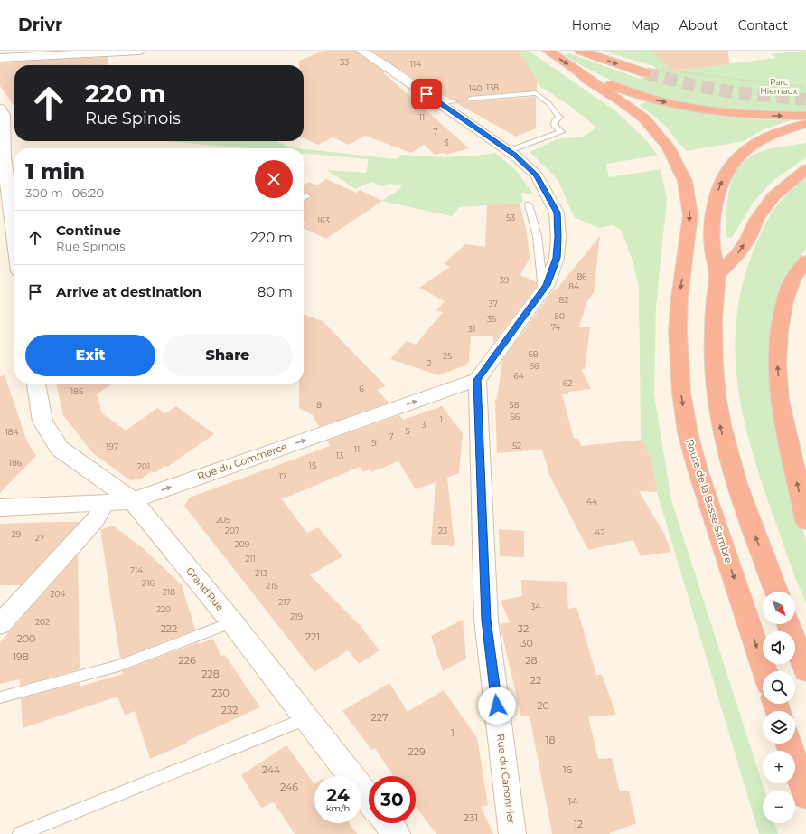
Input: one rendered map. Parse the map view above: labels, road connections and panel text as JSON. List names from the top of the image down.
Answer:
{
  "streets": {
    "highway": ["Route de la Basse Sambre"],
    "street": ["Rue du Commerce", "Grand'Rue", "Rue du Canonnier"]
  },
  "crossings": [
    ["Rue du Commerce", "Grand'Rue"],
    ["Rue du Commerce", "Rue du Canonnier"]
  ],
  "one_way": ["Rue du Commerce"],
  "parks": ["Parc Hiernaux"],
  "house_numbers": [
    "33",
    "114",
    "138",
    "140",
    "11",
    "7",
    "3",
    "53",
    "163",
    "86",
    "39",
    "84",
    "82",
    "37",
    "80",
    "35",
    "74",
    "31",
    "68",
    "25",
    "2",
    "66",
    "64",
    "62",
    "6",
    "185",
    "8",
    "58",
    "56",
    "1",
    "3",
    "5",
    "184",
    "7",
    "9",
    "52",
    "197",
    "11",
    "13",
    "186",
    "15",
    "201",
    "17",
    "44",
    "205",
    "207",
    "23",
    "42",
    "29",
    "27",
    "209",
    "211",
    "214",
    "213",
    "216",
    "215",
    "218",
    "204",
    "217",
    "34",
    "220",
    "219",
    "202",
    "222",
    "32",
    "221",
    "200",
    "30",
    "198",
    "226",
    "28",
    "228",
    "22",
    "230",
    "20",
    "232",
    "227",
    "1",
    "18",
    "229",
    "244",
    "16",
    "246",
    "14",
    "231",
    "12"
  ],
  "north": "bottom right",
  "page": {
    "header": "Drivr",
    "nav": [
      "Home",
      "Map",
      "About",
      "Contact"
    ],
    "turn": ["220 m", "Rue Spinois"],
    "heading": ["1 min", "300 m · 06:20"],
    "list": [
      {
        "name": "Continue",
        "note": "Rue Spinois",
        "value": "220 m"
      },
      {
        "name": "Arrive at destination",
        "value": "80 m"
      }
    ],
    "buttons": ["Exit", "Share"],
    "map_buttons": ["+", "−"],
    "speed": "24 km/h",
    "limit": "30"
  }
}
